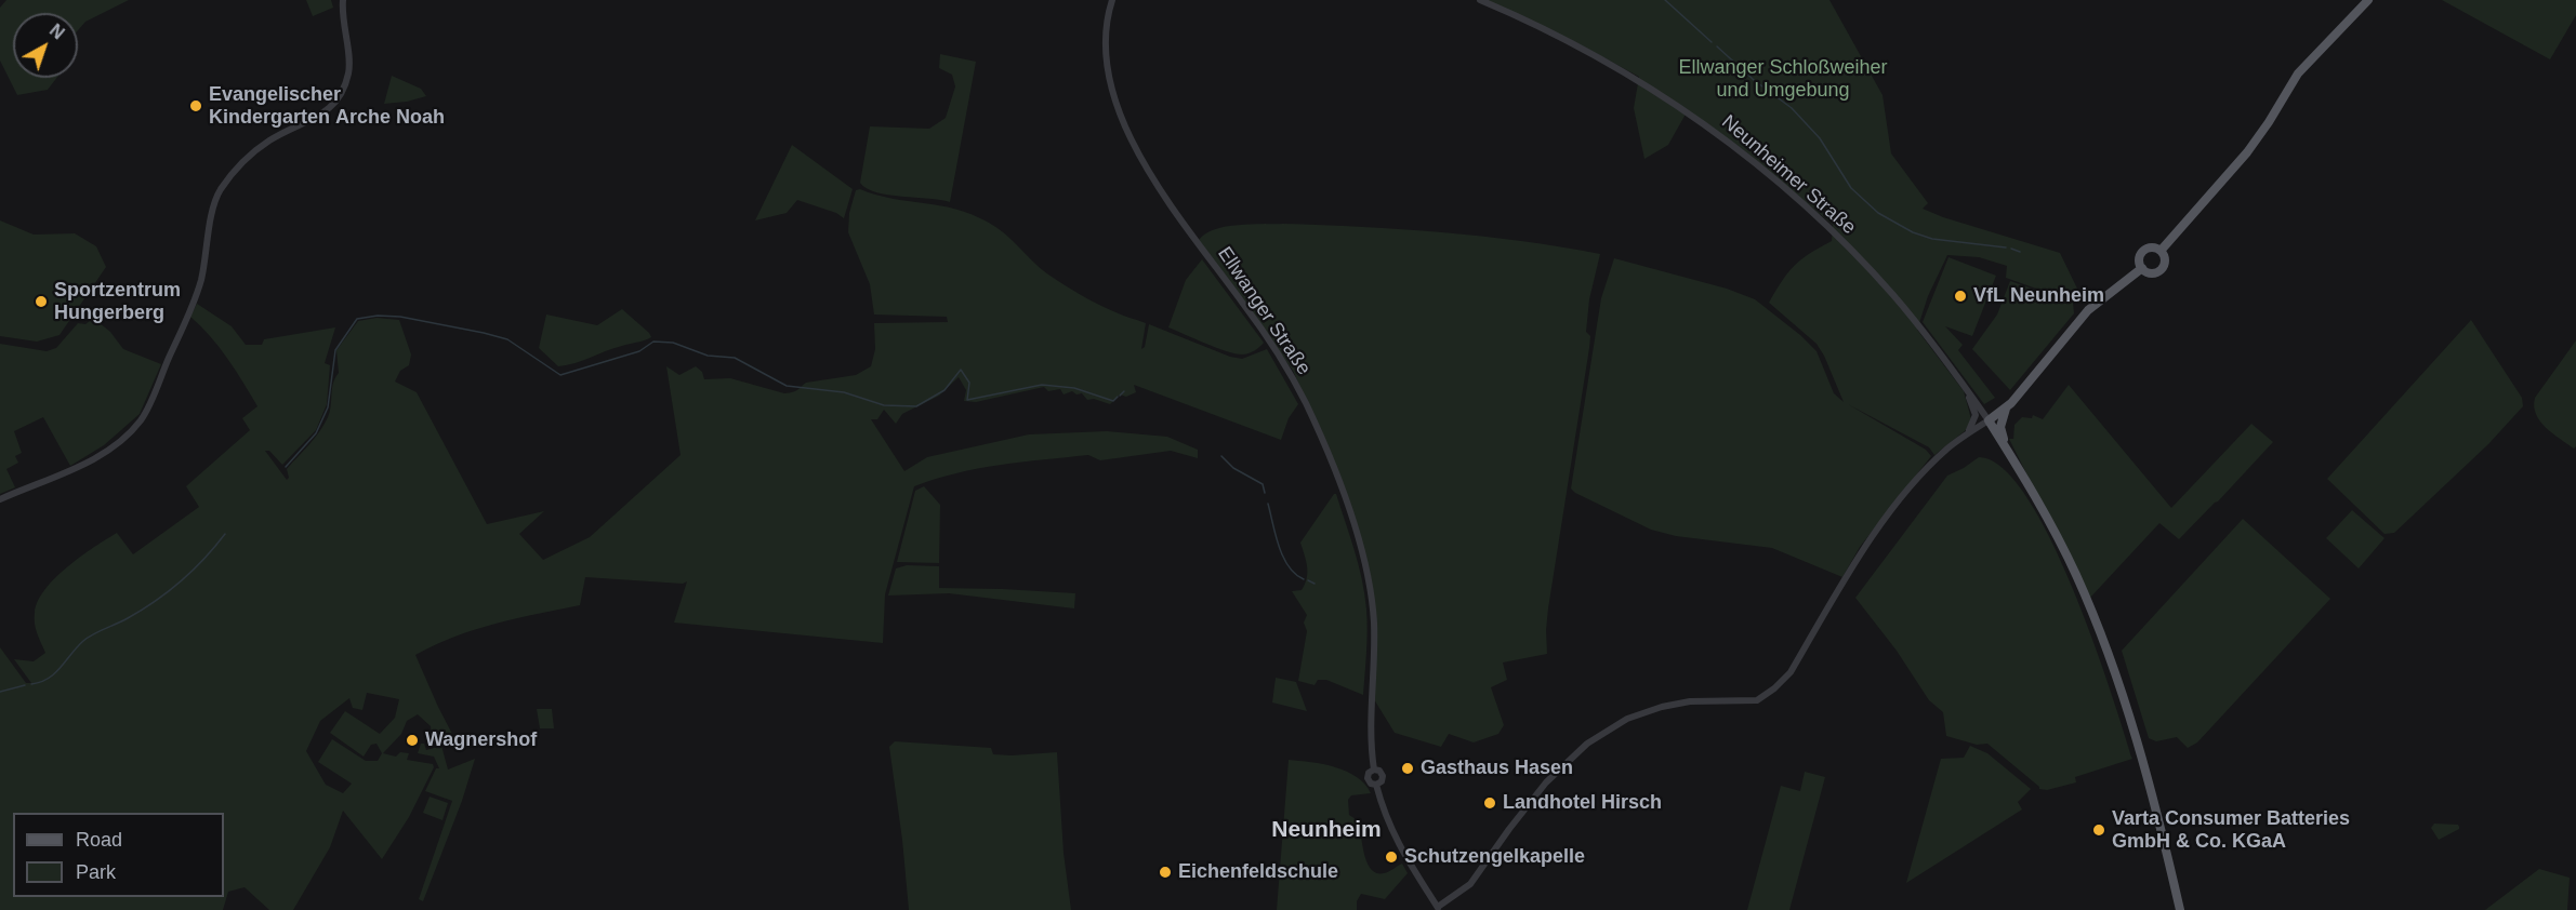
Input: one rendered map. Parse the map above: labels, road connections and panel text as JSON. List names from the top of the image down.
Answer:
{
  "streets": {
    "street": ["Neunheimer Straße", "Ellwanger Straße"]
  },
  "districts": ["Neunheim"],
  "parks": ["Ellwanger Schloßweiher und Umgebung"],
  "places": [
    "Evangelischer Kindergarten Arche Noah",
    "VfL Neunheim",
    "Sportzentrum Hungerberg",
    "Wagnershof",
    "Gasthaus Hasen",
    "Landhotel Hirsch",
    "Varta Consumer Batteries GmbH & Co. KGaA",
    "Schutzengelkapelle",
    "Eichenfeldschule"
  ],
  "legend": ["Road", "Park"],
  "north": "top right"
}
